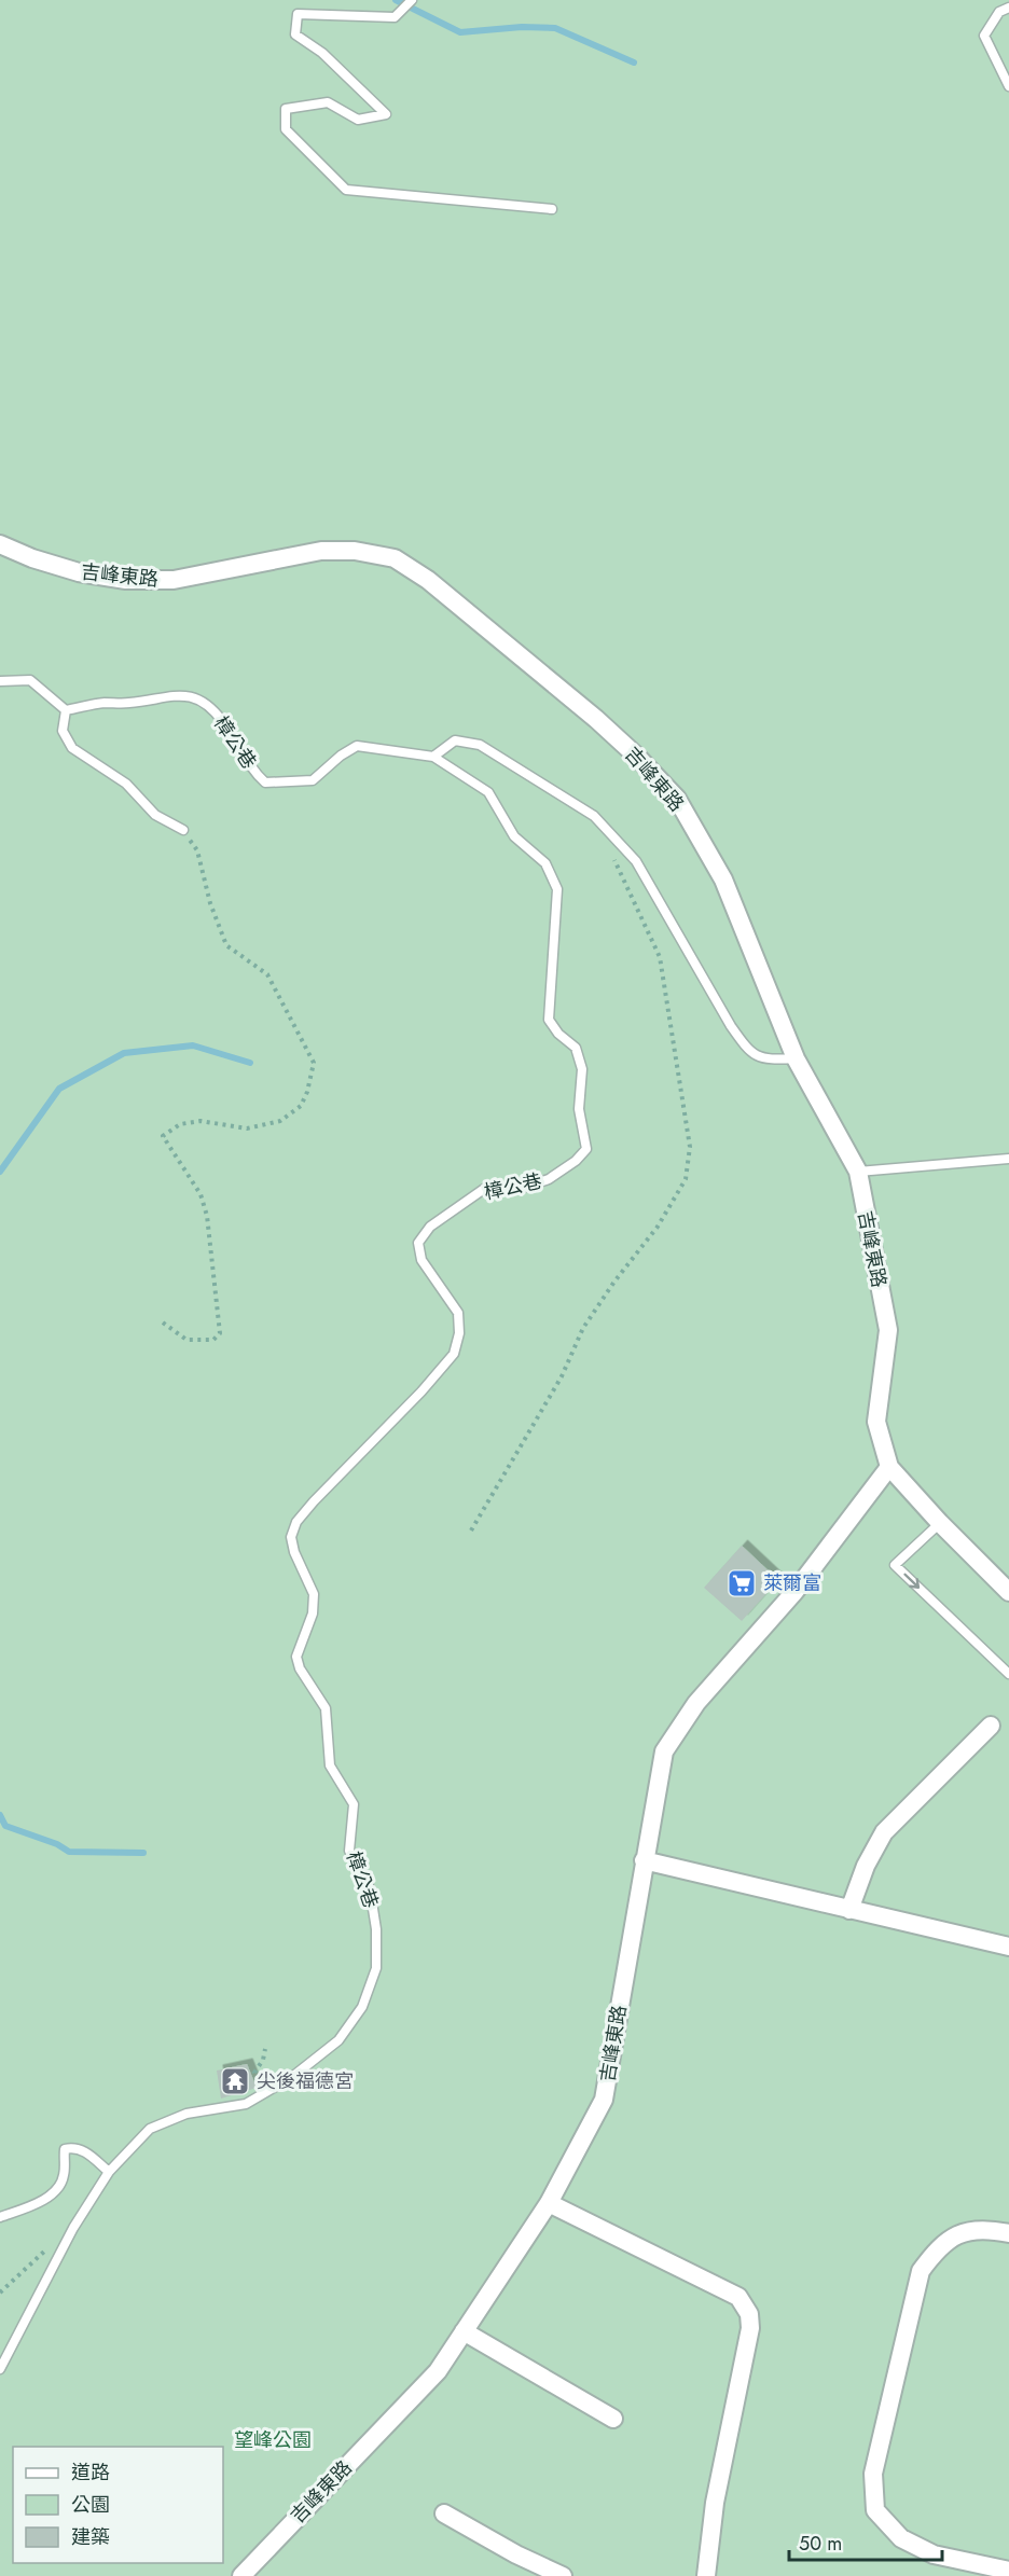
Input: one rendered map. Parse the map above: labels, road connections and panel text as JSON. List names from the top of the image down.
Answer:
{
  "streets": {
    "street": ["吉峰東路"],
    "lane": ["樟公巷"]
  },
  "parks": ["望峰公園"],
  "places": {
    "supermarket": ["萊爾富"],
    "temple": ["尖後福德宮"]
  },
  "legend": ["道路", "公園", "建築"],
  "scale_bar": "50 m"
}
